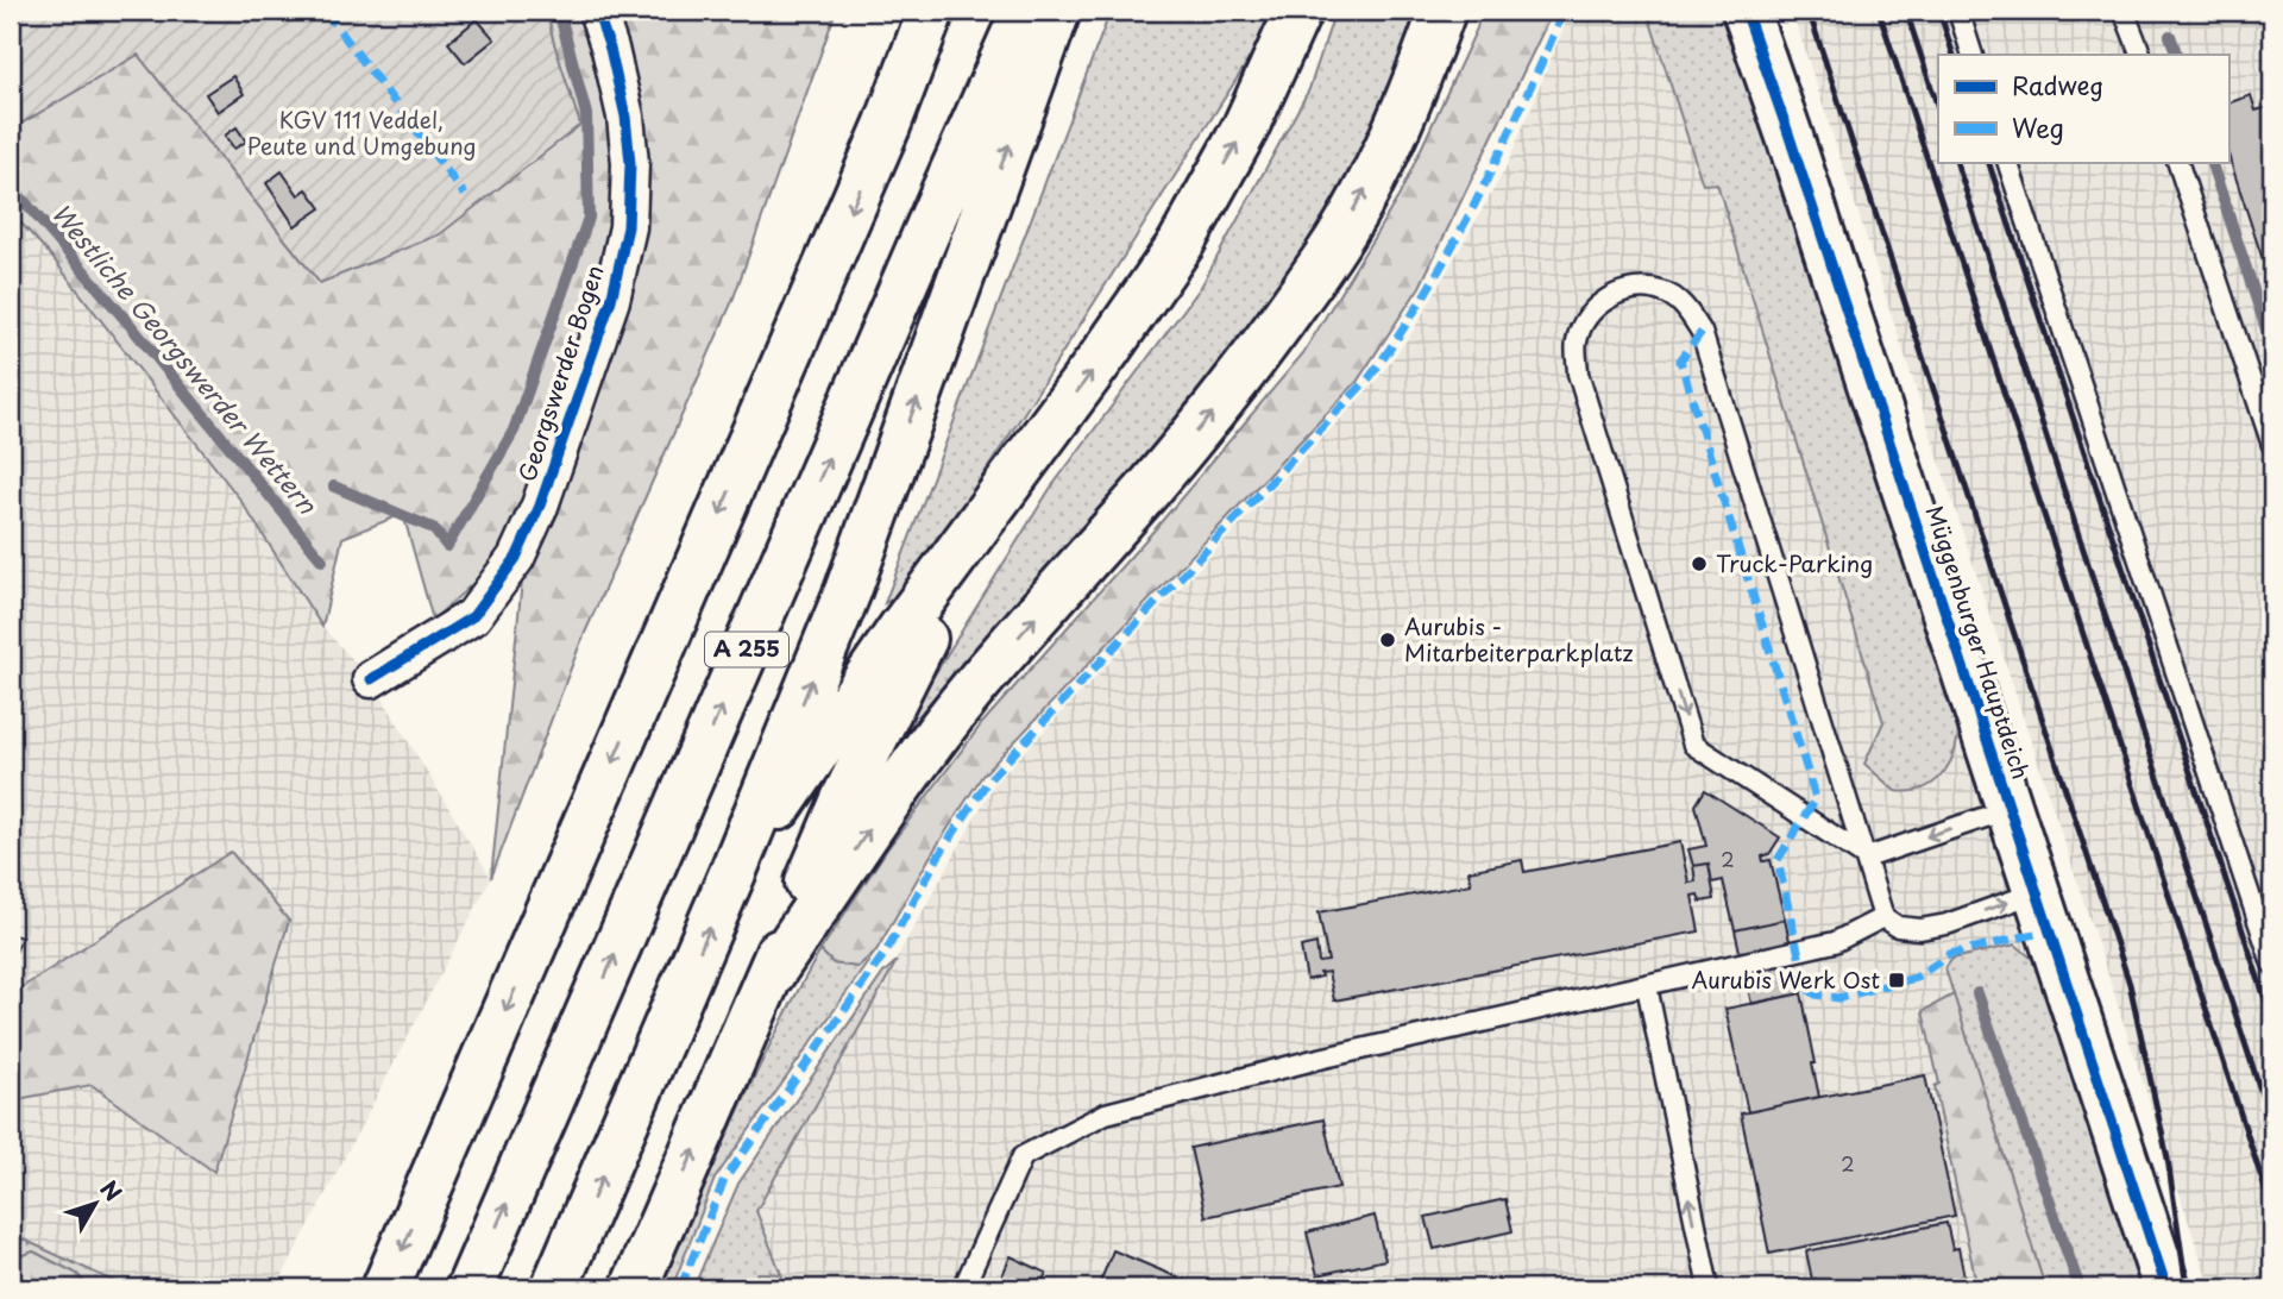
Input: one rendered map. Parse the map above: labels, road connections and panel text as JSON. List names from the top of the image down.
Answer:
{
  "streets": {
    "main road": ["Müggenburger Hauptdeich", "A 255"],
    "street": ["Georgswerder Bogen"]
  },
  "water": ["Westliche Georgswerder Wettern"],
  "parks": ["KGV 111 Veddel, Peute und Umgebung"],
  "places": {
    "other": ["Truck-Parking", "Aurubis - Mitarbeiterparkplatz"],
    "transit": ["Aurubis Werk Ost"]
  },
  "house_numbers": ["2", "2"],
  "legend": ["Radweg", "Weg"],
  "north": "top right"
}
